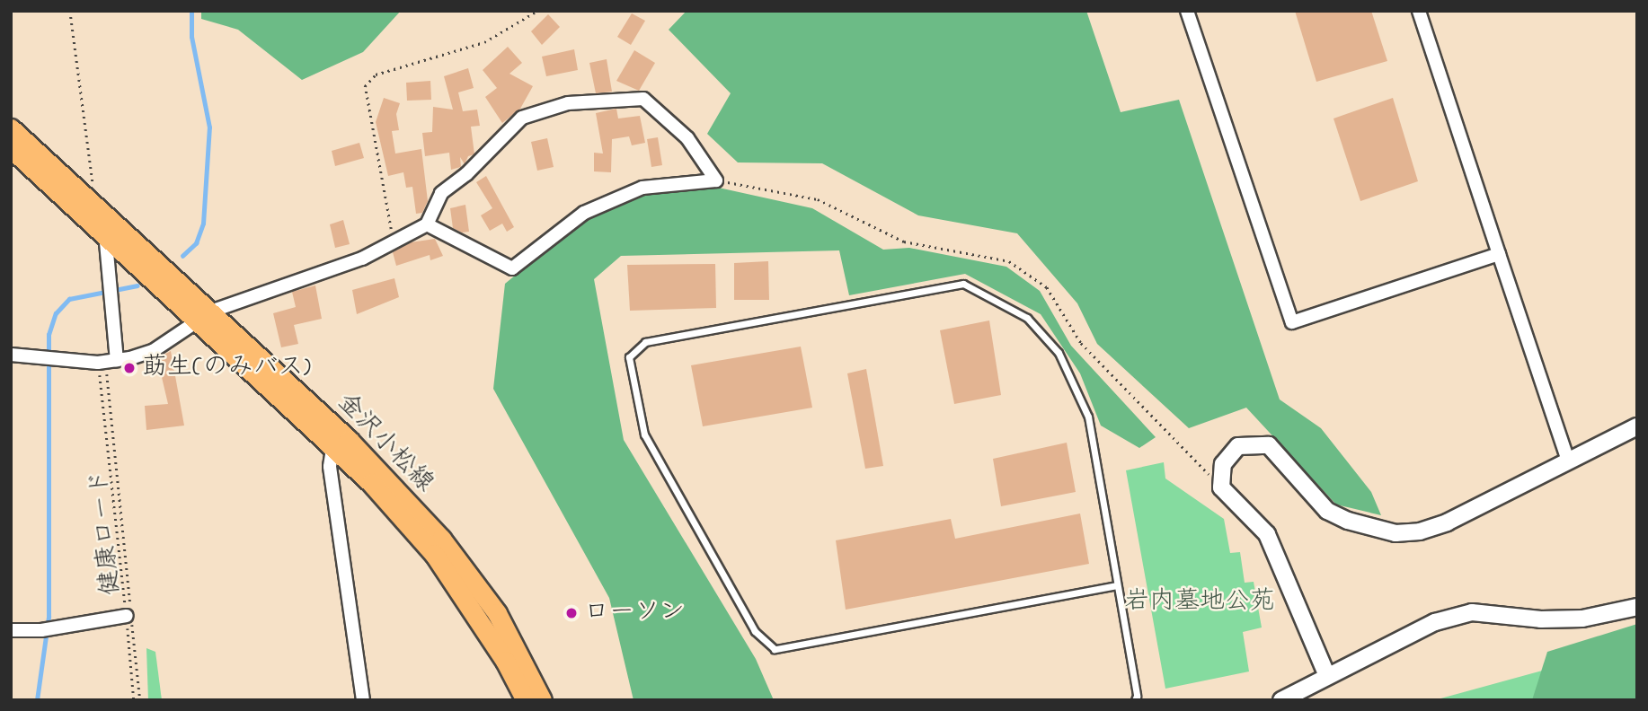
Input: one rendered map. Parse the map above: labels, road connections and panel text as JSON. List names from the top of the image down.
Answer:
{
  "streets": {
    "main road": ["金沢小松線"],
    "path": ["健康ロード"]
  },
  "parks": ["岩内墓地公苑"],
  "places": ["莇生(のみバス)", "ローソン"]
}
